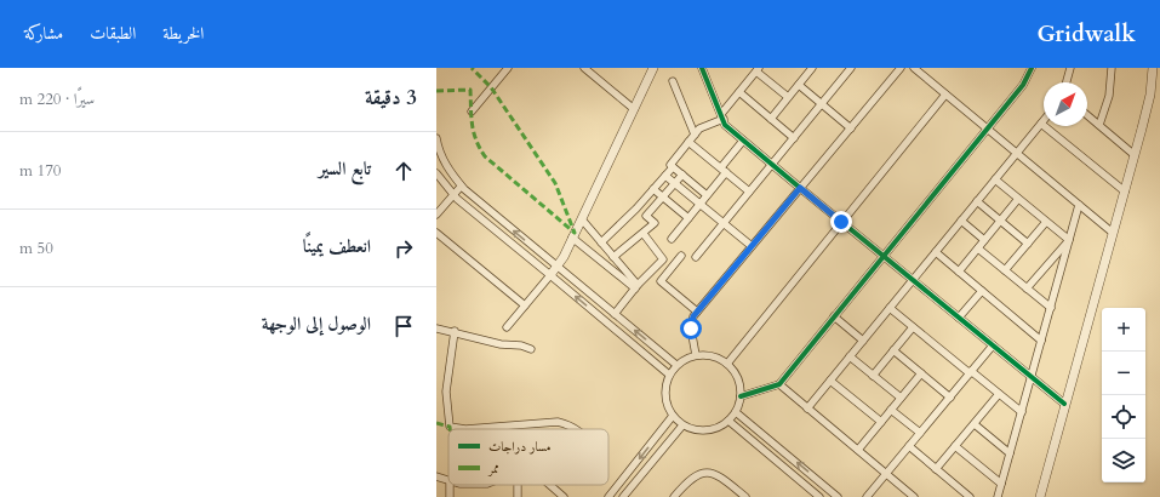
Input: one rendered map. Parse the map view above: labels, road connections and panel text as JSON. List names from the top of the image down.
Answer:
{
  "legend": ["مسار دراجات", "ممر"],
  "north": "top right",
  "page": {
    "header": "Gridwalk",
    "nav": ["الخريطة", "الطبقات", "مشاركة"],
    "heading": ["3 دقيقة", "سيرًا · 220 m"],
    "list": [
      ["تابع السير", "170 m"],
      ["انعطف يمينًا", "50 m"],
      "الوصول إلى الوجهة"
    ],
    "map_buttons": ["+", "−"]
  }
}
